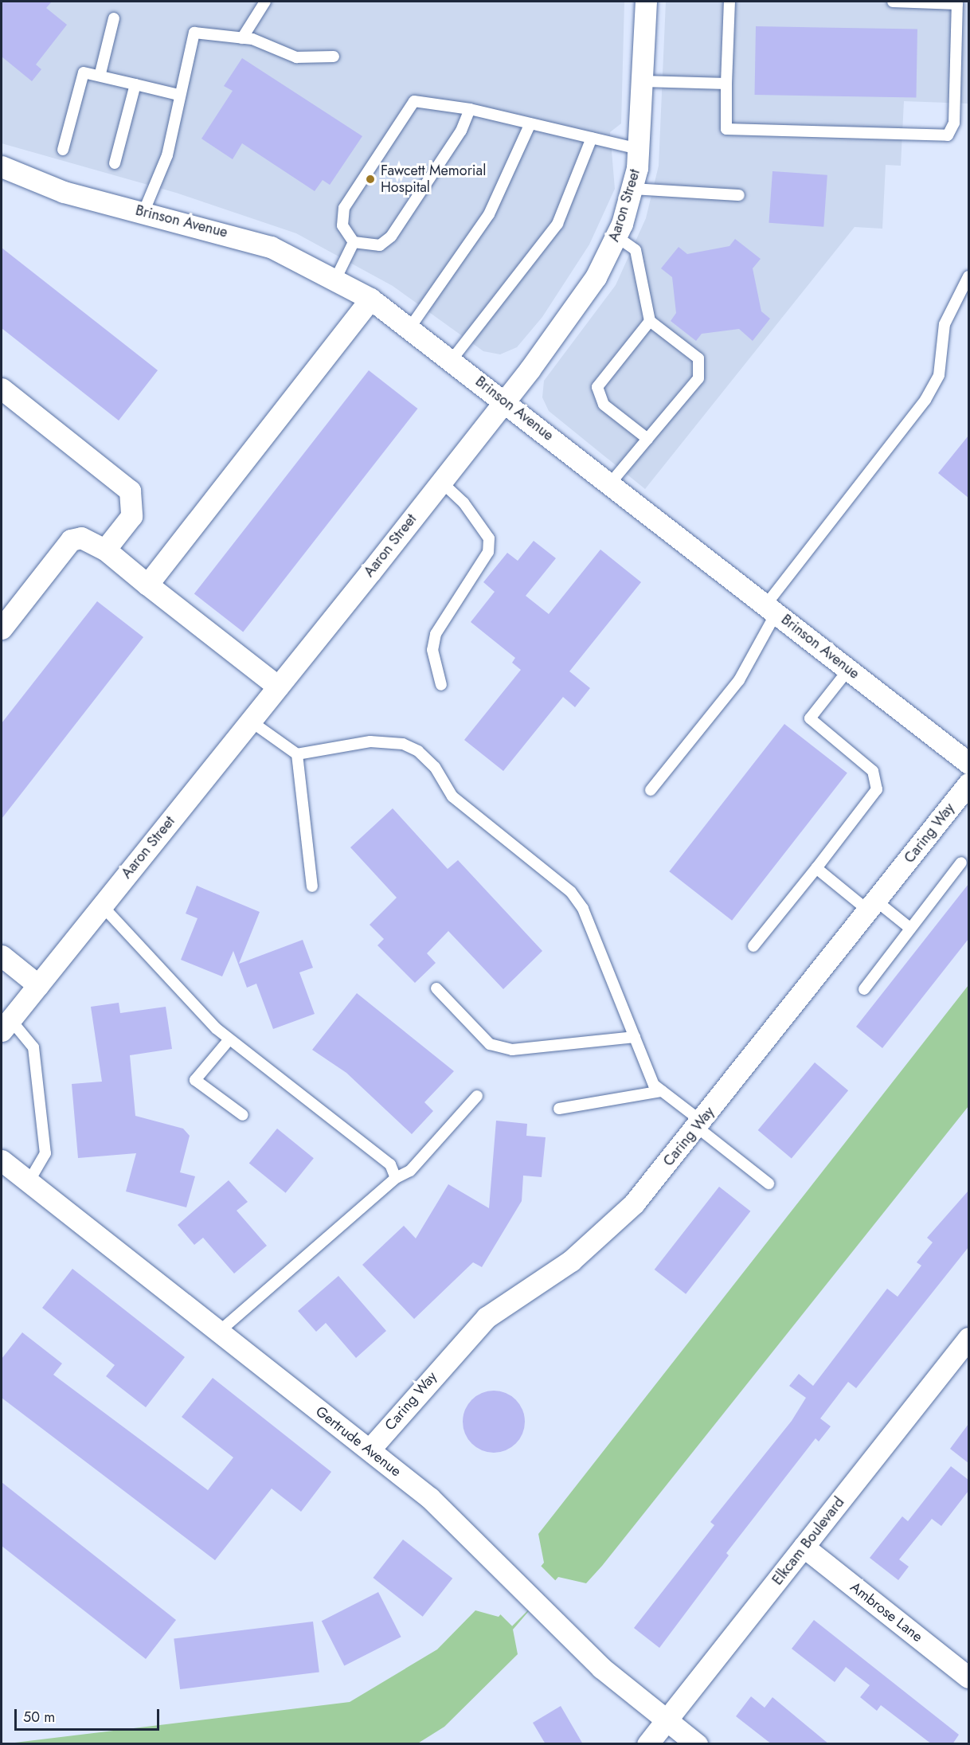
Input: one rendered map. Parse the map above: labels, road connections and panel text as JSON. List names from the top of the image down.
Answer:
{
  "streets": {
    "street": [
      "Aaron Street",
      "Brinson Avenue",
      "Caring Way",
      "Gertrude Avenue",
      "Elkcam Boulevard",
      "Ambrose Lane"
    ]
  },
  "crossings": [
    ["Aaron Street", "Brinson Avenue"],
    ["Caring Way", "Gertrude Avenue"],
    ["Gertrude Avenue", "Elkcam Boulevard"],
    ["Elkcam Boulevard", "Ambrose Lane"]
  ],
  "places": ["Fawcett Memorial Hospital"],
  "scale_bar": "50 m"
}
